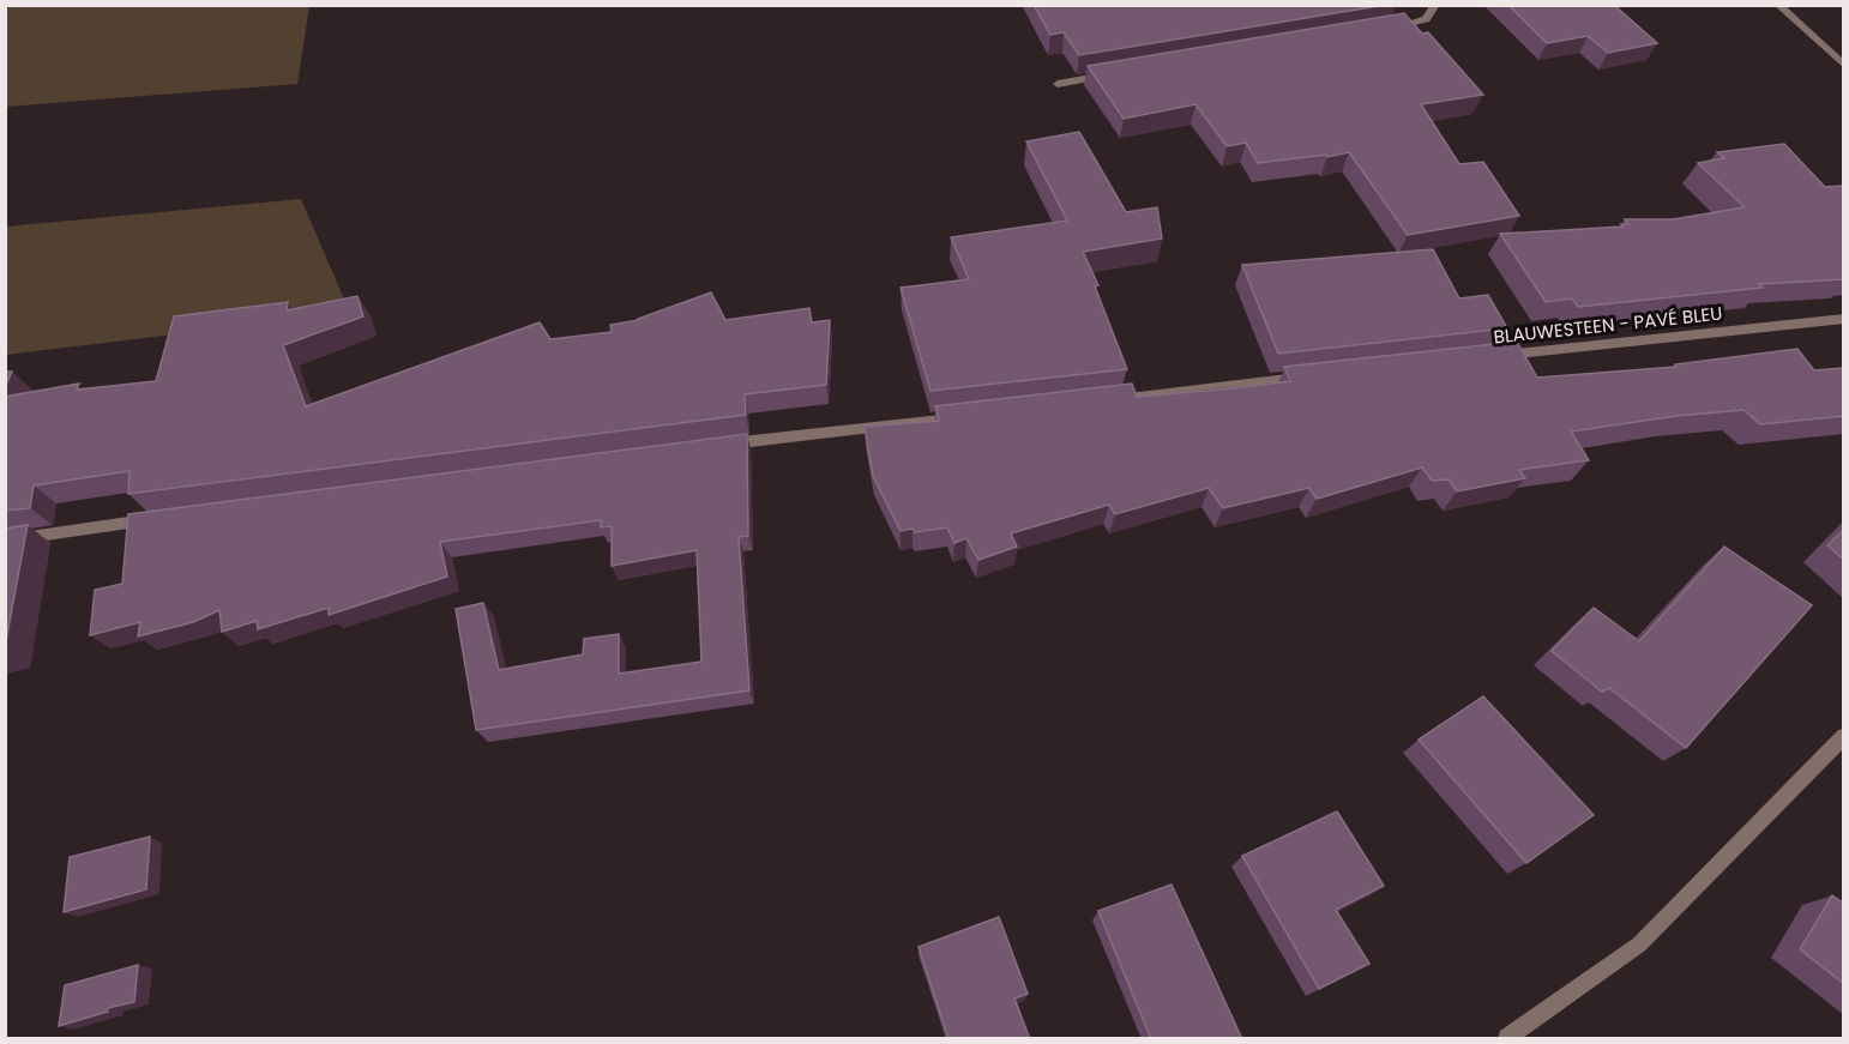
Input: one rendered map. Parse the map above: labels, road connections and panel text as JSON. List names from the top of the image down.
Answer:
{
  "streets": {
    "street": ["BLAUWESTEEN - PAVÉ BLEU"]
  }
}
